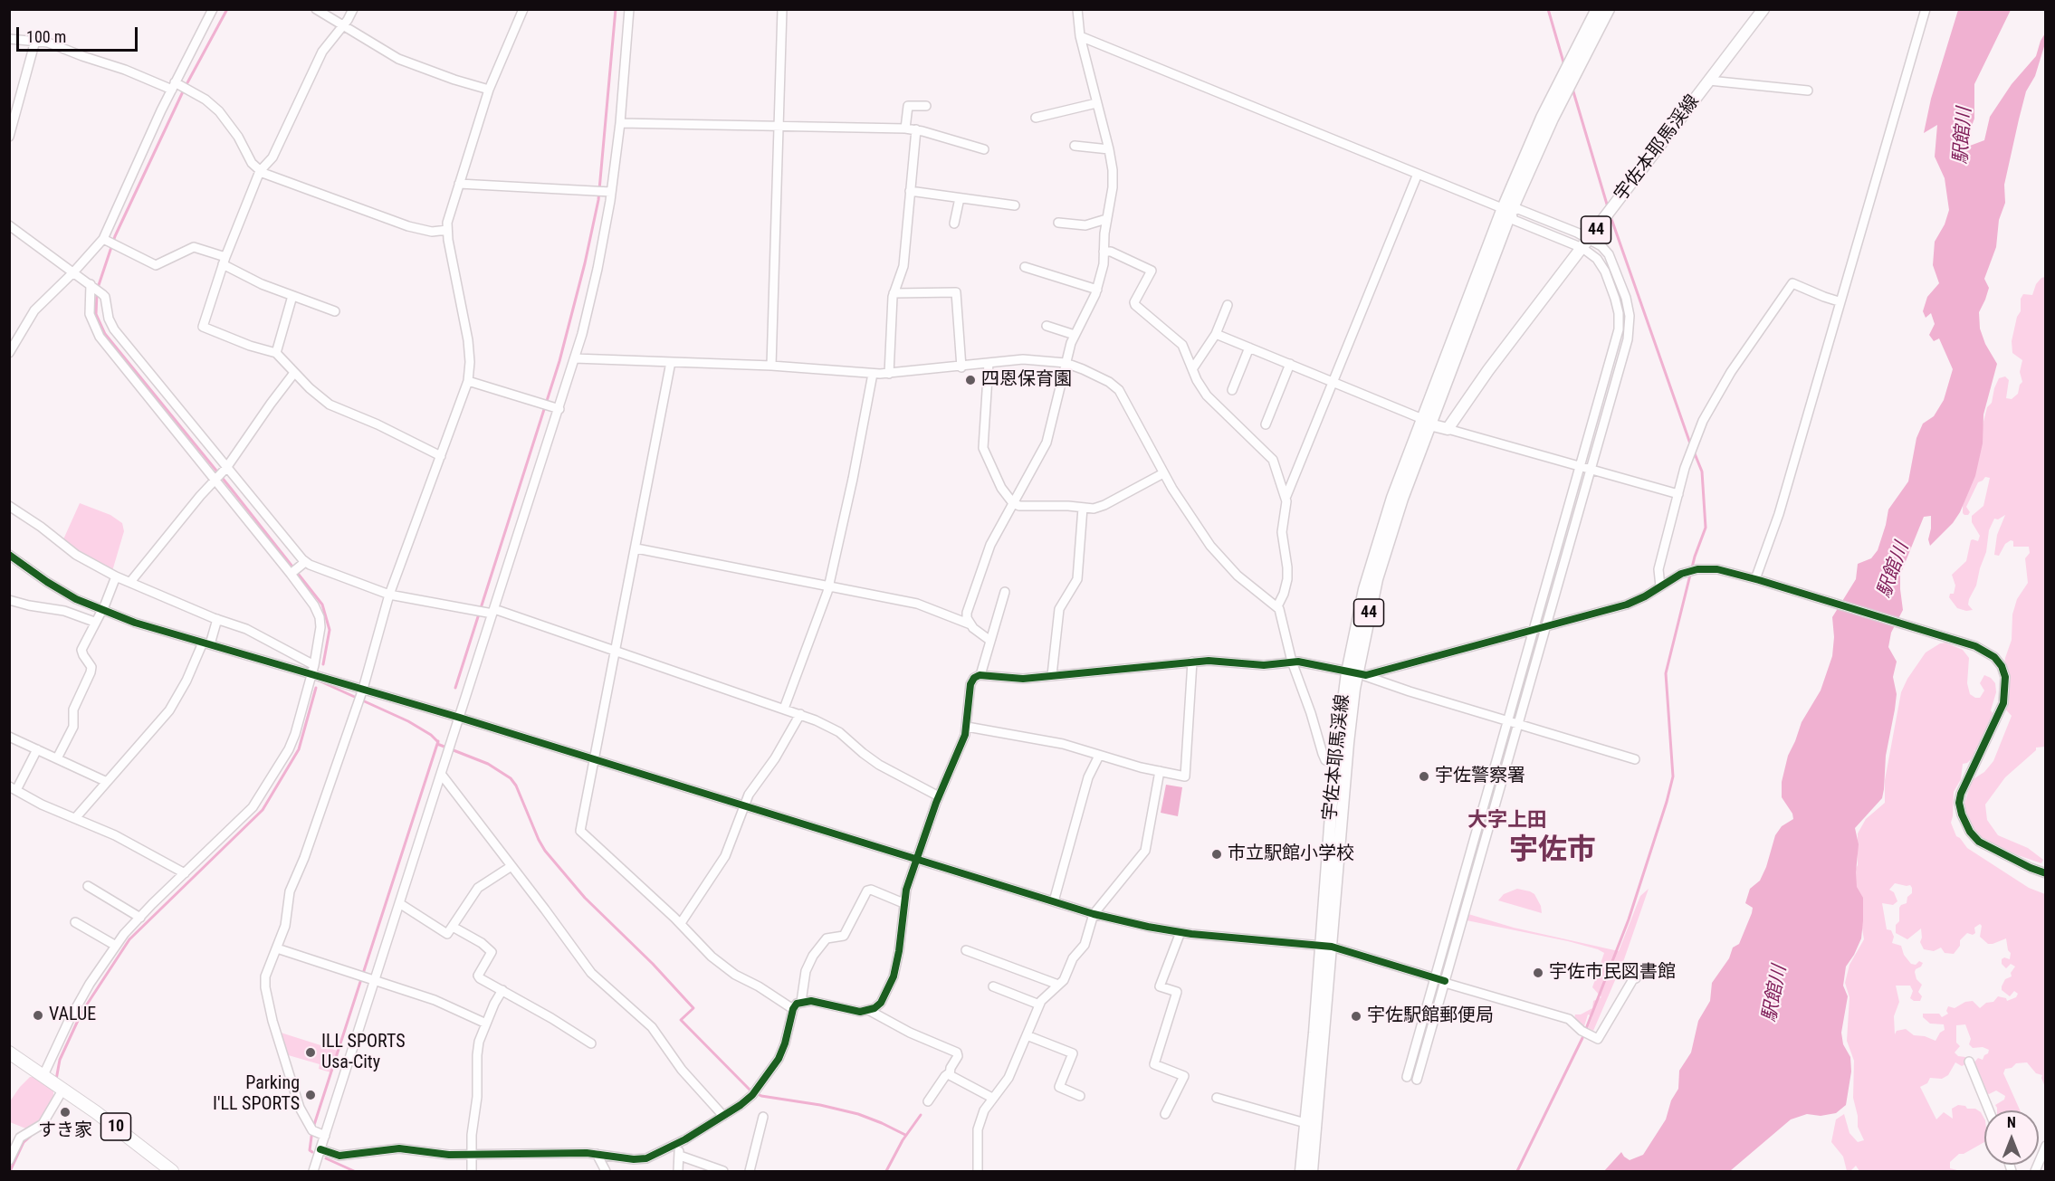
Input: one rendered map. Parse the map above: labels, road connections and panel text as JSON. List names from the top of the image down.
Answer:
{
  "streets": {
    "highway": ["10"],
    "main road": ["宇佐本耶馬渓線", "44"]
  },
  "districts": ["大字上田", "宇佐市"],
  "water": ["駅館川"],
  "places": [
    "四恩保育園",
    "宇佐警察署",
    "市立駅館小学校",
    "宇佐市民図書館",
    "VALUE",
    "宇佐駅館郵便局",
    "ILL SPORTS Usa-City",
    "Parking I'LL SPORTS",
    "すき家"
  ],
  "scale_bar": "100 m",
  "north": "top"
}
